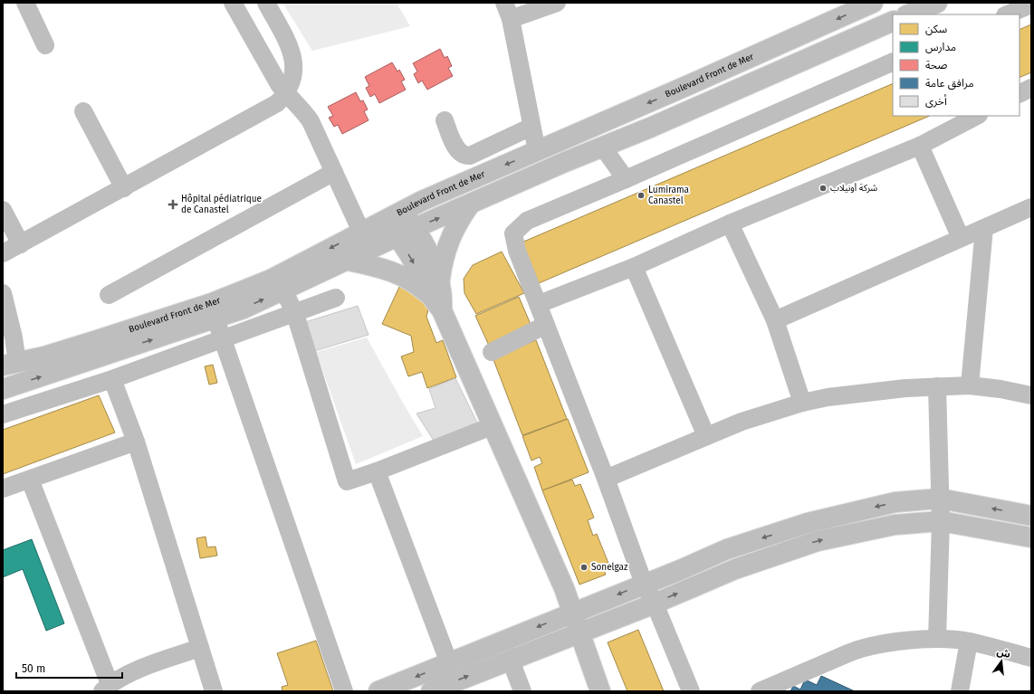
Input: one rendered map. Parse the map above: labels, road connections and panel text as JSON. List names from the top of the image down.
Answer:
{
  "streets": {
    "main road": ["Boulevard Front de Mer"]
  },
  "places": {
    "other": ["شركة أونيلاب", "Lumirama Canastel", "Sonelgaz"],
    "health": ["Hôpital pédiatrique de Canastel"]
  },
  "legend": [
    "سكن",
    "مدارس",
    "صحة",
    "مرافق عامة",
    "أخرى"
  ],
  "scale_bar": "50 m",
  "north": "top"
}
